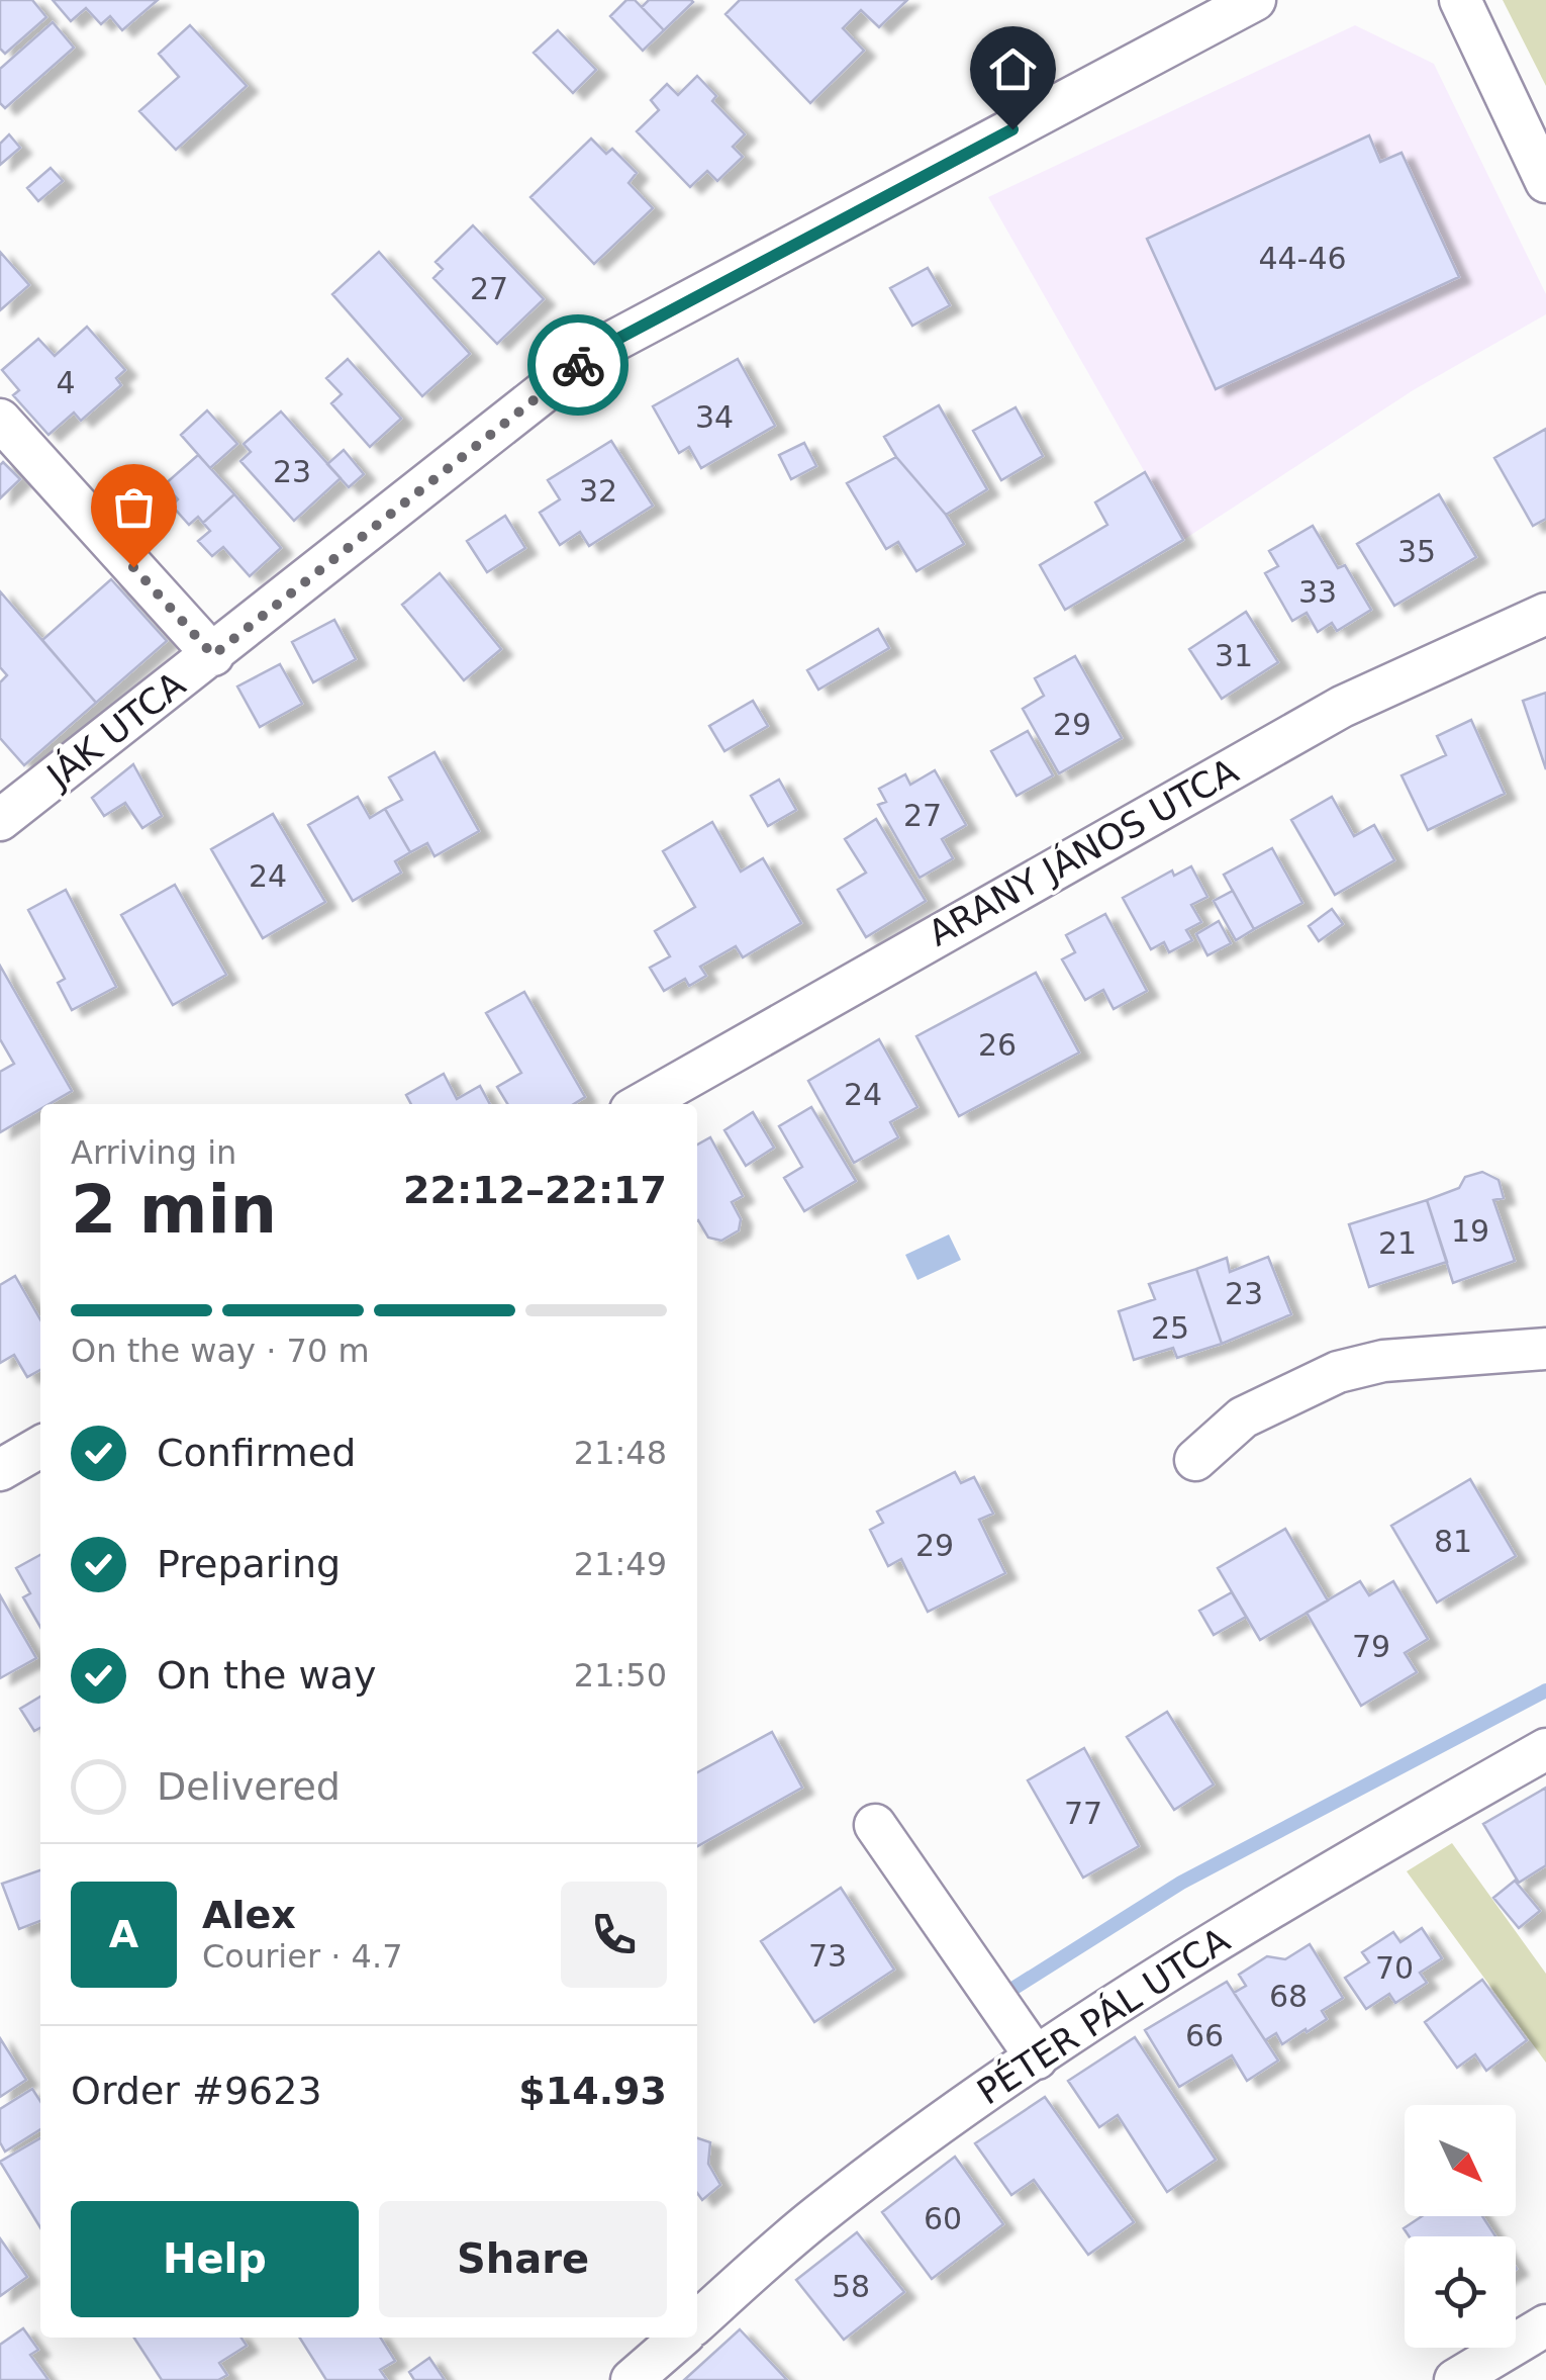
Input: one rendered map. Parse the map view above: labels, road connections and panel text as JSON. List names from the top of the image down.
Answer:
{
  "streets": {
    "street": ["JÁK UTCA", "ARANY JÁNOS UTCA", "PÉTER PÁL UTCA"]
  },
  "house_numbers": [
    "44-46",
    "27",
    "4",
    "34",
    "23",
    "32",
    "35",
    "33",
    "31",
    "29",
    "27",
    "24",
    "26",
    "24",
    "19",
    "21",
    "23",
    "25",
    "81",
    "29",
    "79",
    "77",
    "73",
    "70",
    "68",
    "66",
    "60",
    "58"
  ],
  "north": "bottom right",
  "page": {
    "heading": ["2 min", "Arriving in", "22:12–22:17"],
    "panel": [
      "Alex",
      "Courier · 4.7",
      "Order #9623",
      "$14.93"
    ],
    "bar": "On the way · 70 m",
    "list": [
      ["Confirmed", "21:48"],
      ["Preparing", "21:49"],
      ["On the way", "21:50"],
      "Delivered"
    ],
    "round": "A",
    "buttons": ["Help", "Share"]
  }
}
